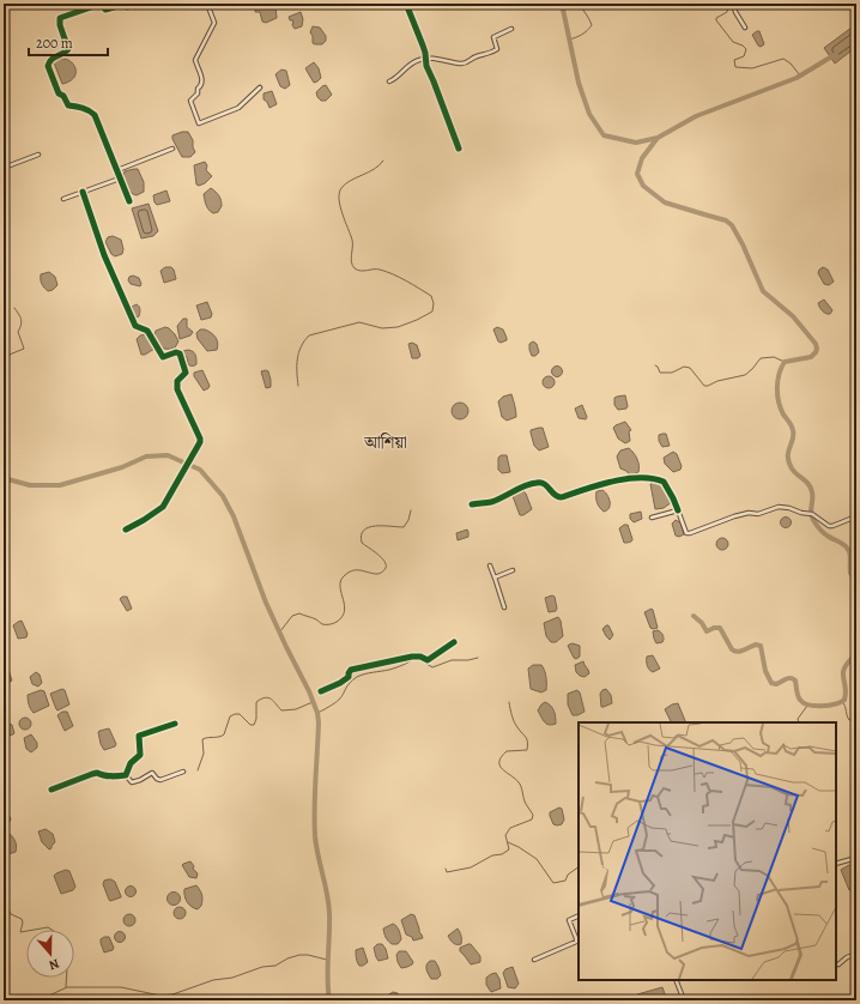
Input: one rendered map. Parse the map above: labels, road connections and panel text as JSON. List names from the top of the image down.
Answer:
{
  "districts": ["আশিয়া"],
  "scale_bar": "200 m",
  "north": "bottom"
}
